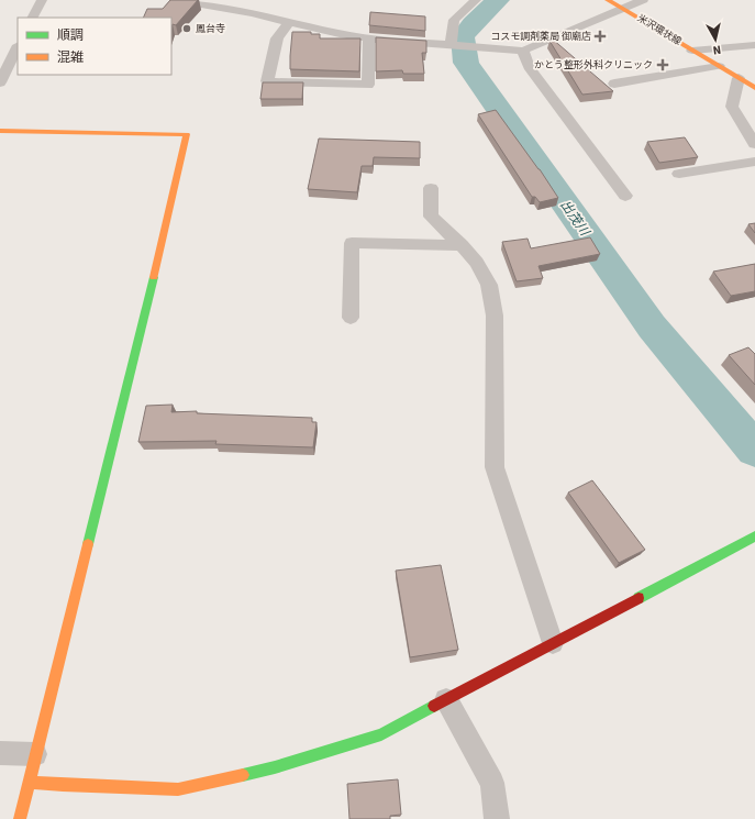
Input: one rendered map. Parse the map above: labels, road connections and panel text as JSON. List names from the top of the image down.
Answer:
{
  "streets": {
    "street": ["米沢環状線"]
  },
  "water": ["出茂川"],
  "places": {
    "other": ["鳳台寺"],
    "health": ["コスモ調剤薬局 御廟店", "かとう整形外科クリニック"]
  },
  "legend": ["順調", "混雑"],
  "north": "bottom"
}
